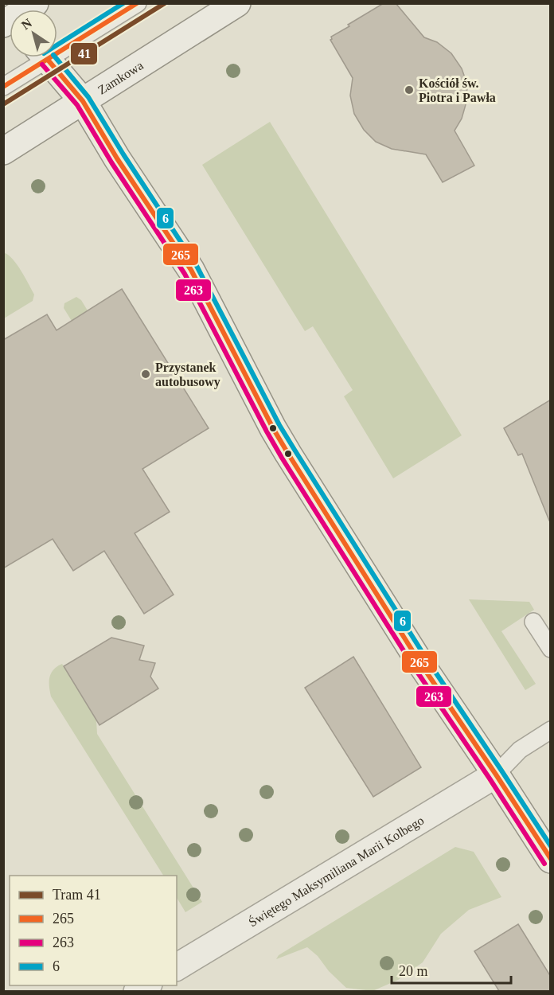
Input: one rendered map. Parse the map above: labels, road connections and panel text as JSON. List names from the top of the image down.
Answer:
{
  "streets": {
    "main road": ["Zamkowa", "Świętego Maksymiliana Marii Kolbego"]
  },
  "places": ["Kościół św. Piotra i Pawła", "Przystanek autobusowy"],
  "lines": [
    "tram line 41",
    "transit line 265",
    "transit line 6",
    "transit line 263"
  ],
  "legend": [
    "Tram 41",
    "265",
    "263",
    "6"
  ],
  "scale_bar": "20 m",
  "north": "top left"
}
